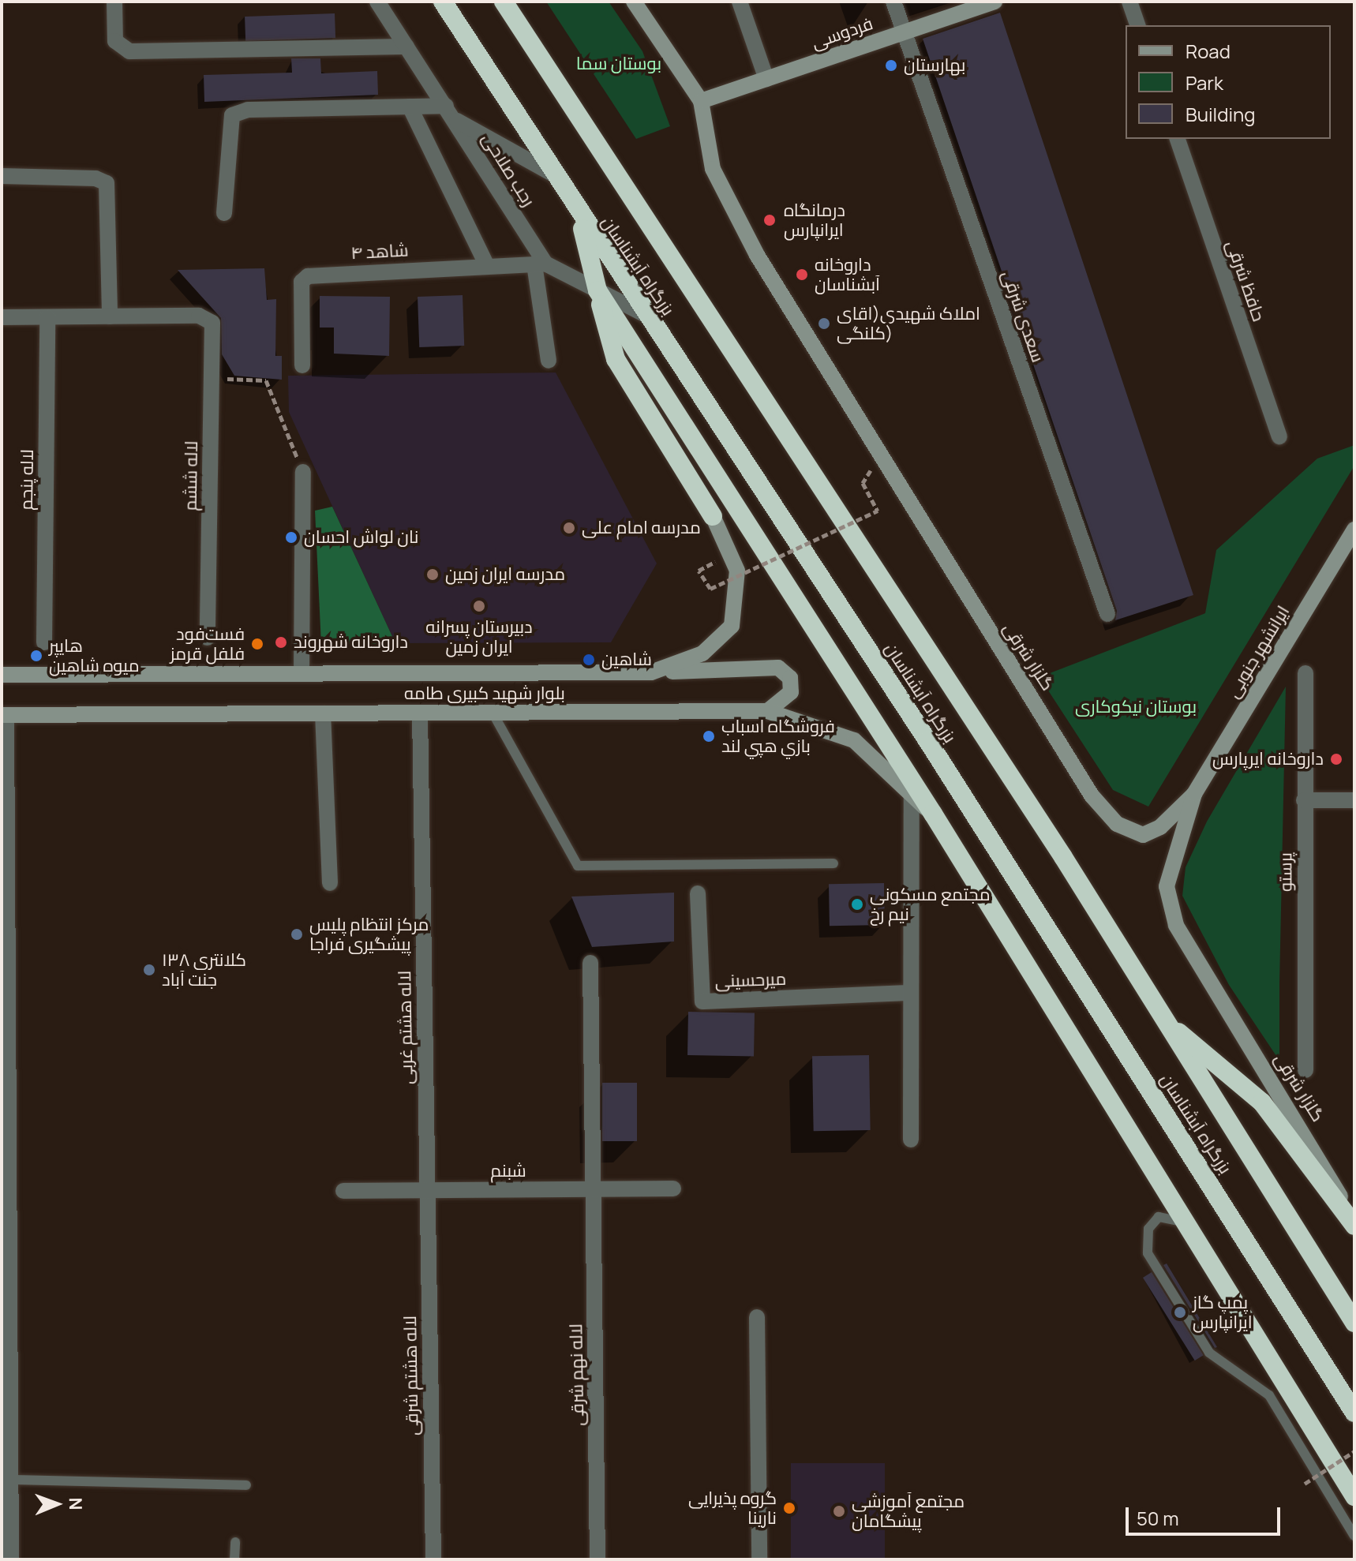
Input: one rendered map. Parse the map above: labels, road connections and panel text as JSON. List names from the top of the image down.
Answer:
{
  "streets": {
    "highway": ["بزرگراه آبشناسان"],
    "street": [
      "فردوسی",
      "رجب صلاحی",
      "شاهد ۴",
      "حافظ شرقی",
      "سعدی شرقی",
      "لاله ششم",
      "لاله پنجم",
      "ایرانشهر جنوبی",
      "گلزار شرقی",
      "بلوار شهید کبیری طامه",
      "پرستو",
      "میرحسینی",
      "لاله هشتم غربی",
      "شبنم",
      "لاله نهم شرقی",
      "لاله هشتم شرقی"
    ]
  },
  "crossings": [
    ["فردوسی", "سعدی شرقی"],
    ["فردوسی", "گلزار شرقی"],
    ["رجب صلاحی", "شاهد ۴"],
    ["ایرانشهر جنوبی", "گلزار شرقی"],
    ["بلوار شهید کبیری طامه", "لاله هشتم غربی"],
    ["لاله هشتم غربی", "شبنم"],
    ["لاله هشتم غربی", "لاله هشتم شرقی"],
    ["شبنم", "لاله نهم شرقی"],
    ["شبنم", "لاله هشتم شرقی"]
  ],
  "parks": ["بوستان سما", "بوستان نیکوکاری"],
  "places": [
    "بهارستان",
    "درمانگاه ایرانپارس",
    "داروخانه آبشناسان",
    "املاک شهیدی(اقای کلنگی)",
    "مدرسه امام علی",
    "نان لواش احسان",
    "مدرسه ایران زمین",
    "دبیرستان پسرانه ایران زمین",
    "داروخانه شهروند",
    "فست‌فود فلفل قرمز",
    "هایپر میوه شاهین",
    "شاهین",
    "فروشگاه اسباب بازي هپي لند",
    "داروخانه ایرپارس",
    "مجتمع مسکونی نیم رخ",
    "مرکز انتظام پلیس پیشگیری فراجا",
    "کلانتری ۱۳۸ جنت آباد",
    "پمپ گاز ایرانپارس",
    "گروه پذیرایی نارینا",
    "مجتمع آموزشی پیشگامان"
  ],
  "legend": ["Road", "Park", "Building"],
  "scale_bar": "50 m",
  "north": "right"
}
